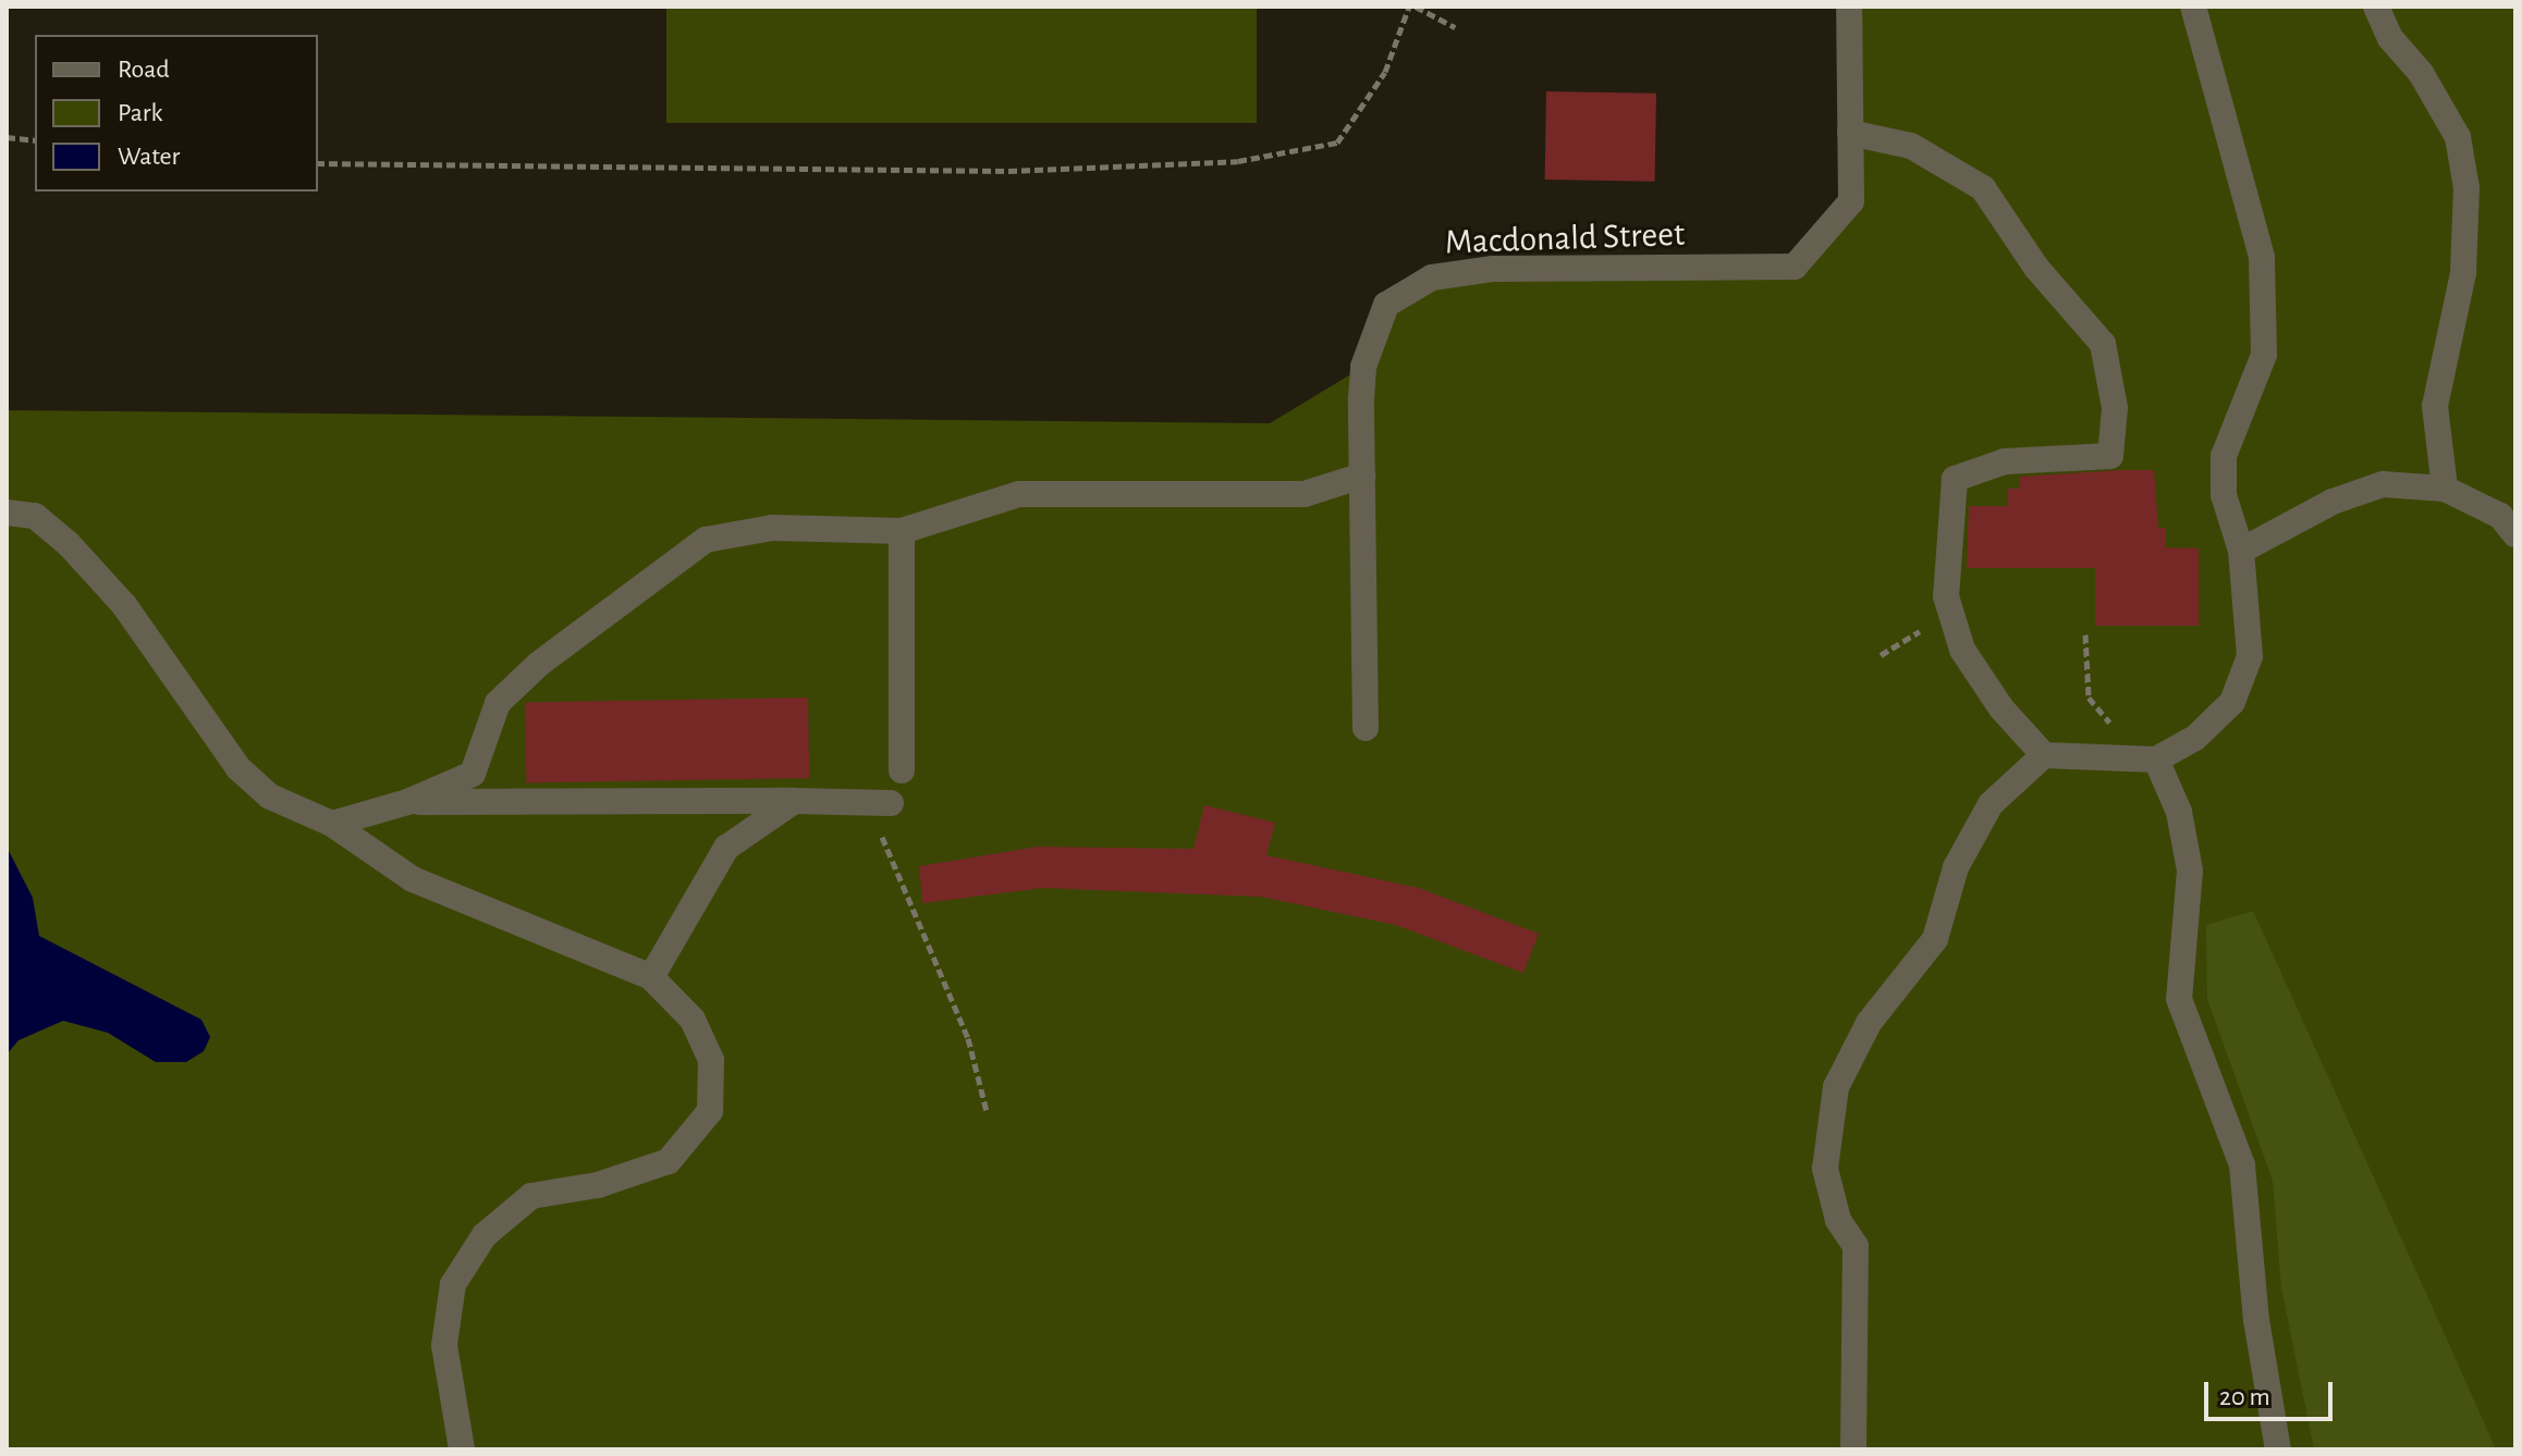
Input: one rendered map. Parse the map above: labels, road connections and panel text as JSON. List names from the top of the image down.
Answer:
{
  "streets": {
    "street": ["Macdonald Street"]
  },
  "legend": ["Road", "Park", "Water"],
  "scale_bar": "20 m"
}
